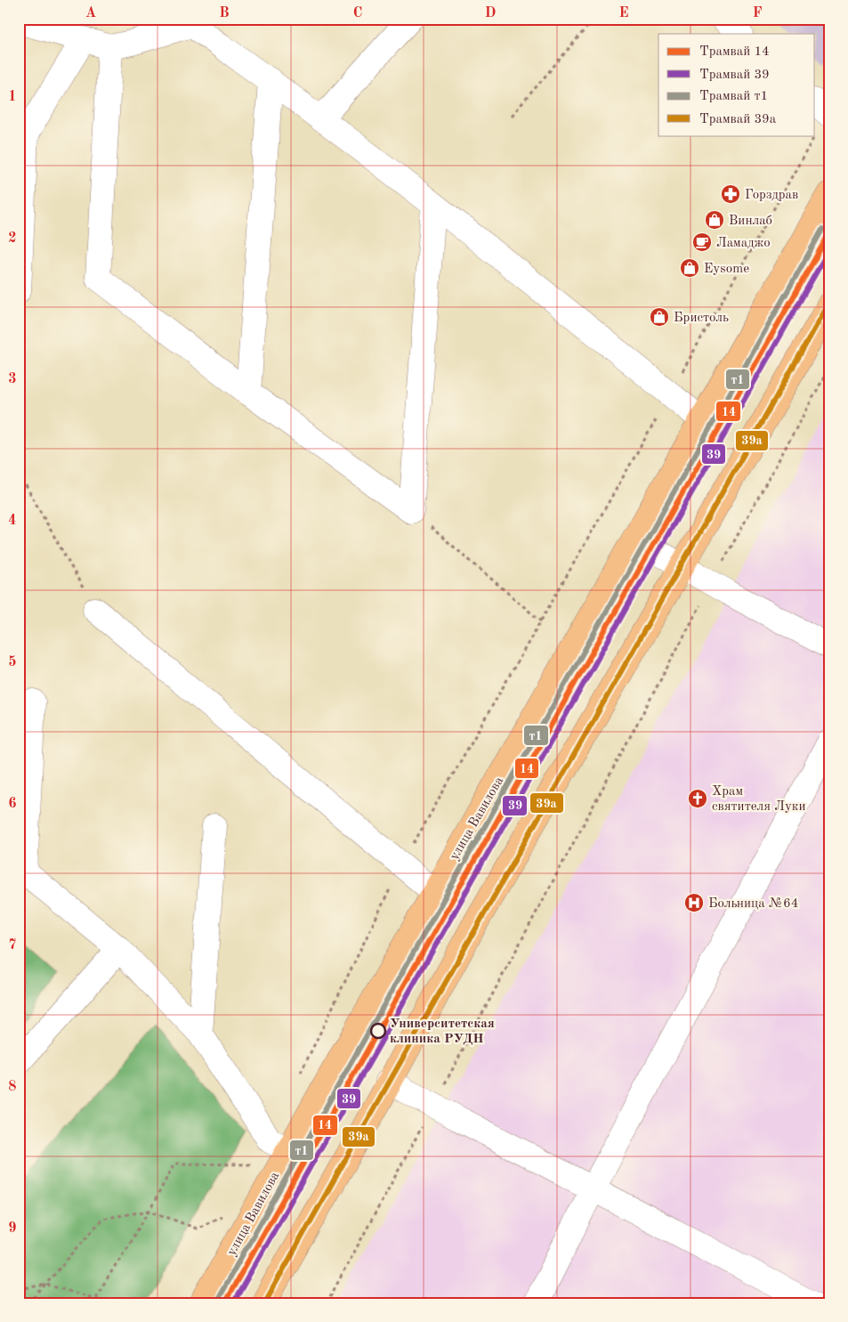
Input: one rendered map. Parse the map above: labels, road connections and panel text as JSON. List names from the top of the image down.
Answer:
{
  "streets": {
    "main road": ["улица Вавилова"]
  },
  "places": {
    "pharmacy": ["Горздрав"],
    "shop": ["Винлаб", "Eysome", "Бристоль"],
    "cafe": ["Ламаджо"],
    "church": ["Храм святителя Луки"],
    "hospital": ["Больница №64"],
    "other": ["Университетская клиника РУДН"]
  },
  "lines": [
    "tram line т1",
    "tram line 14",
    "tram line 39",
    "tram line 39а"
  ],
  "legend": [
    "Трамвай 14",
    "Трамвай 39",
    "Трамвай т1",
    "Трамвай 39а"
  ],
  "grid": {
    "columns": [
      "A",
      "B",
      "C",
      "D",
      "E",
      "F"
    ],
    "rows": [
      "1",
      "2",
      "3",
      "4",
      "5",
      "6",
      "7",
      "8",
      "9"
    ]
  }
}
